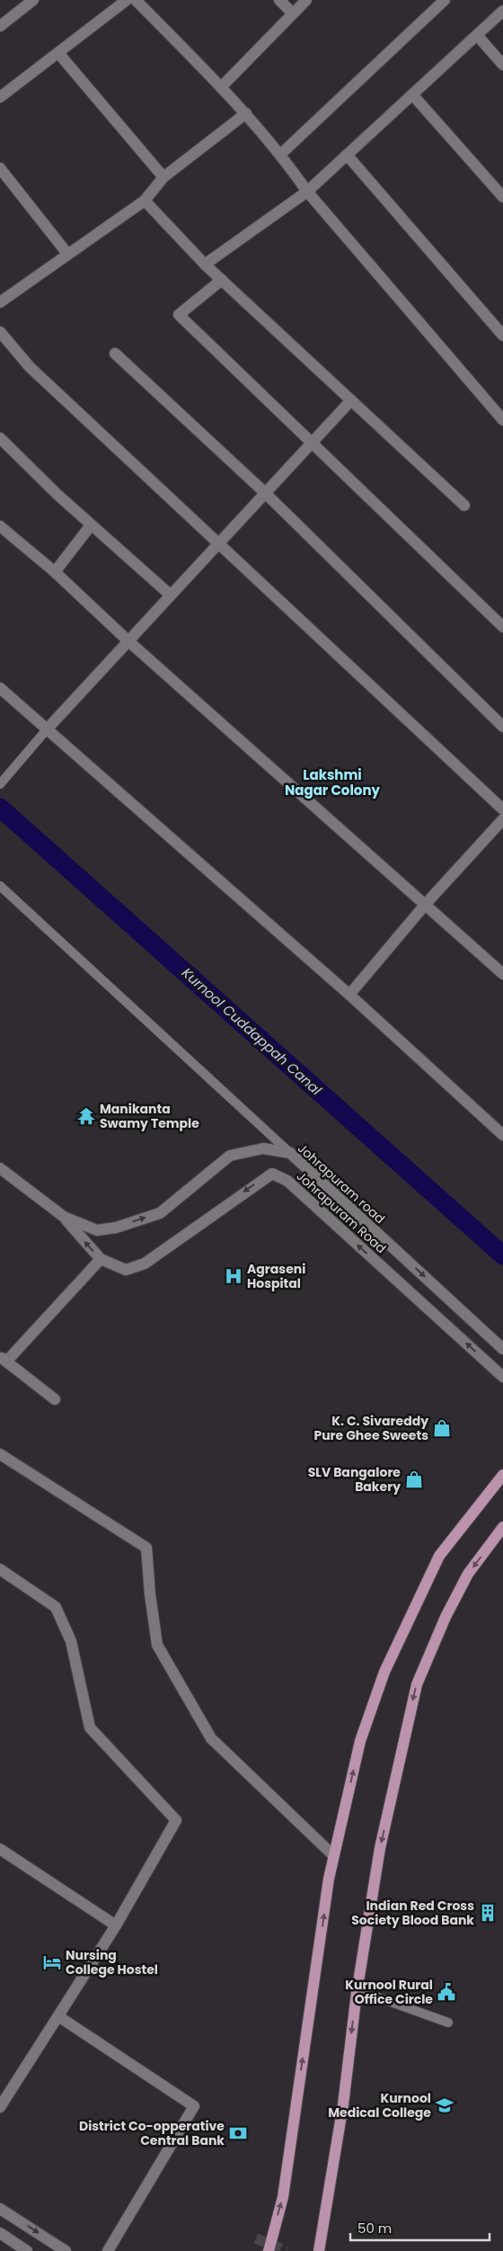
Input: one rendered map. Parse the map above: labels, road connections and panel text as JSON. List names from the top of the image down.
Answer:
{
  "streets": {
    "street": ["Johrapuram road", "Johrapuram Road"]
  },
  "crossings": [
    ["Johrapuram road", "Johrapuram Road"]
  ],
  "one_way": ["Johrapuram road", "Johrapuram Road"],
  "districts": ["Lakshmi Nagar Colony"],
  "water": ["Kurnool Cuddappah Canal"],
  "places": {
    "temple": ["Manikanta Swamy Temple"],
    "hospital": ["Agraseni Hospital"],
    "shop": ["K. C. Sivareddy Pure Ghee Sweets", "SLV Bangalore Bakery"],
    "building": ["Indian Red Cross Society Blood Bank"],
    "hotel": ["Nursing College Hostel"],
    "public building": ["Kurnool Rural Office Circle"],
    "school or university": ["Kurnool Medical College"],
    "bank": ["District Co-opperative Central Bank"]
  },
  "scale_bar": "50 m"
}
